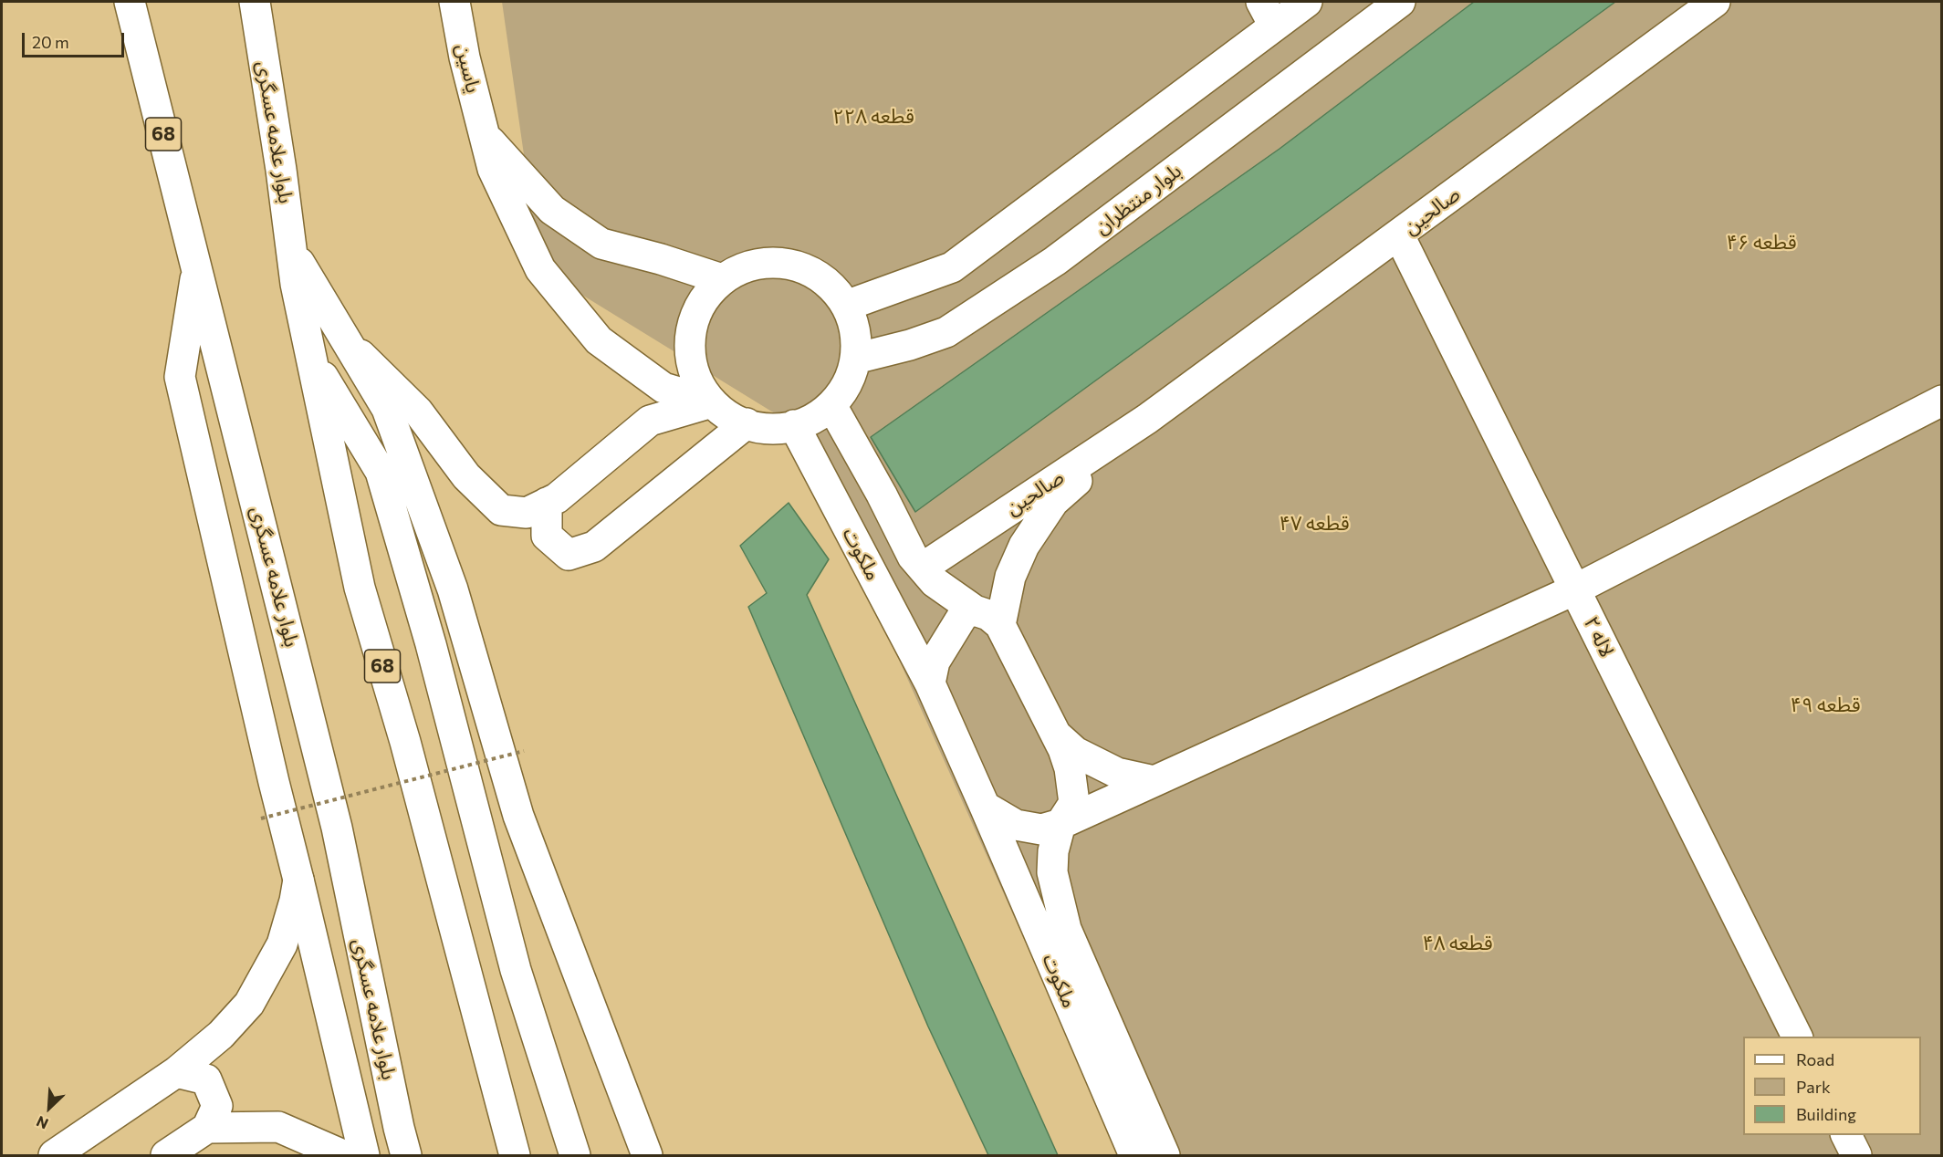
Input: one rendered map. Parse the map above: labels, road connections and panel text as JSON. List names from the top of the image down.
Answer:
{
  "streets": {
    "main road": [
      "یاسین",
      "بلوار علامه عسگری",
      "68",
      "بلوار منتظران",
      "صالحین",
      "ملکوت",
      "لاله ۲"
    ]
  },
  "crossings": [
    ["یاسین", "بلوار منتظران"],
    ["یاسین", "ملکوت"],
    ["بلوار منتظران", "ملکوت"],
    ["صالحین", "ملکوت"],
    ["صالحین", "لاله ۲"]
  ],
  "parks": [
    "قطعه ۲۲۸",
    "قطعه ۴۶",
    "قطعه ۴۷",
    "قطعه ۴۹",
    "قطعه ۴۸"
  ],
  "legend": ["Road", "Park", "Building"],
  "scale_bar": "20 m",
  "north": "bottom left"
}
